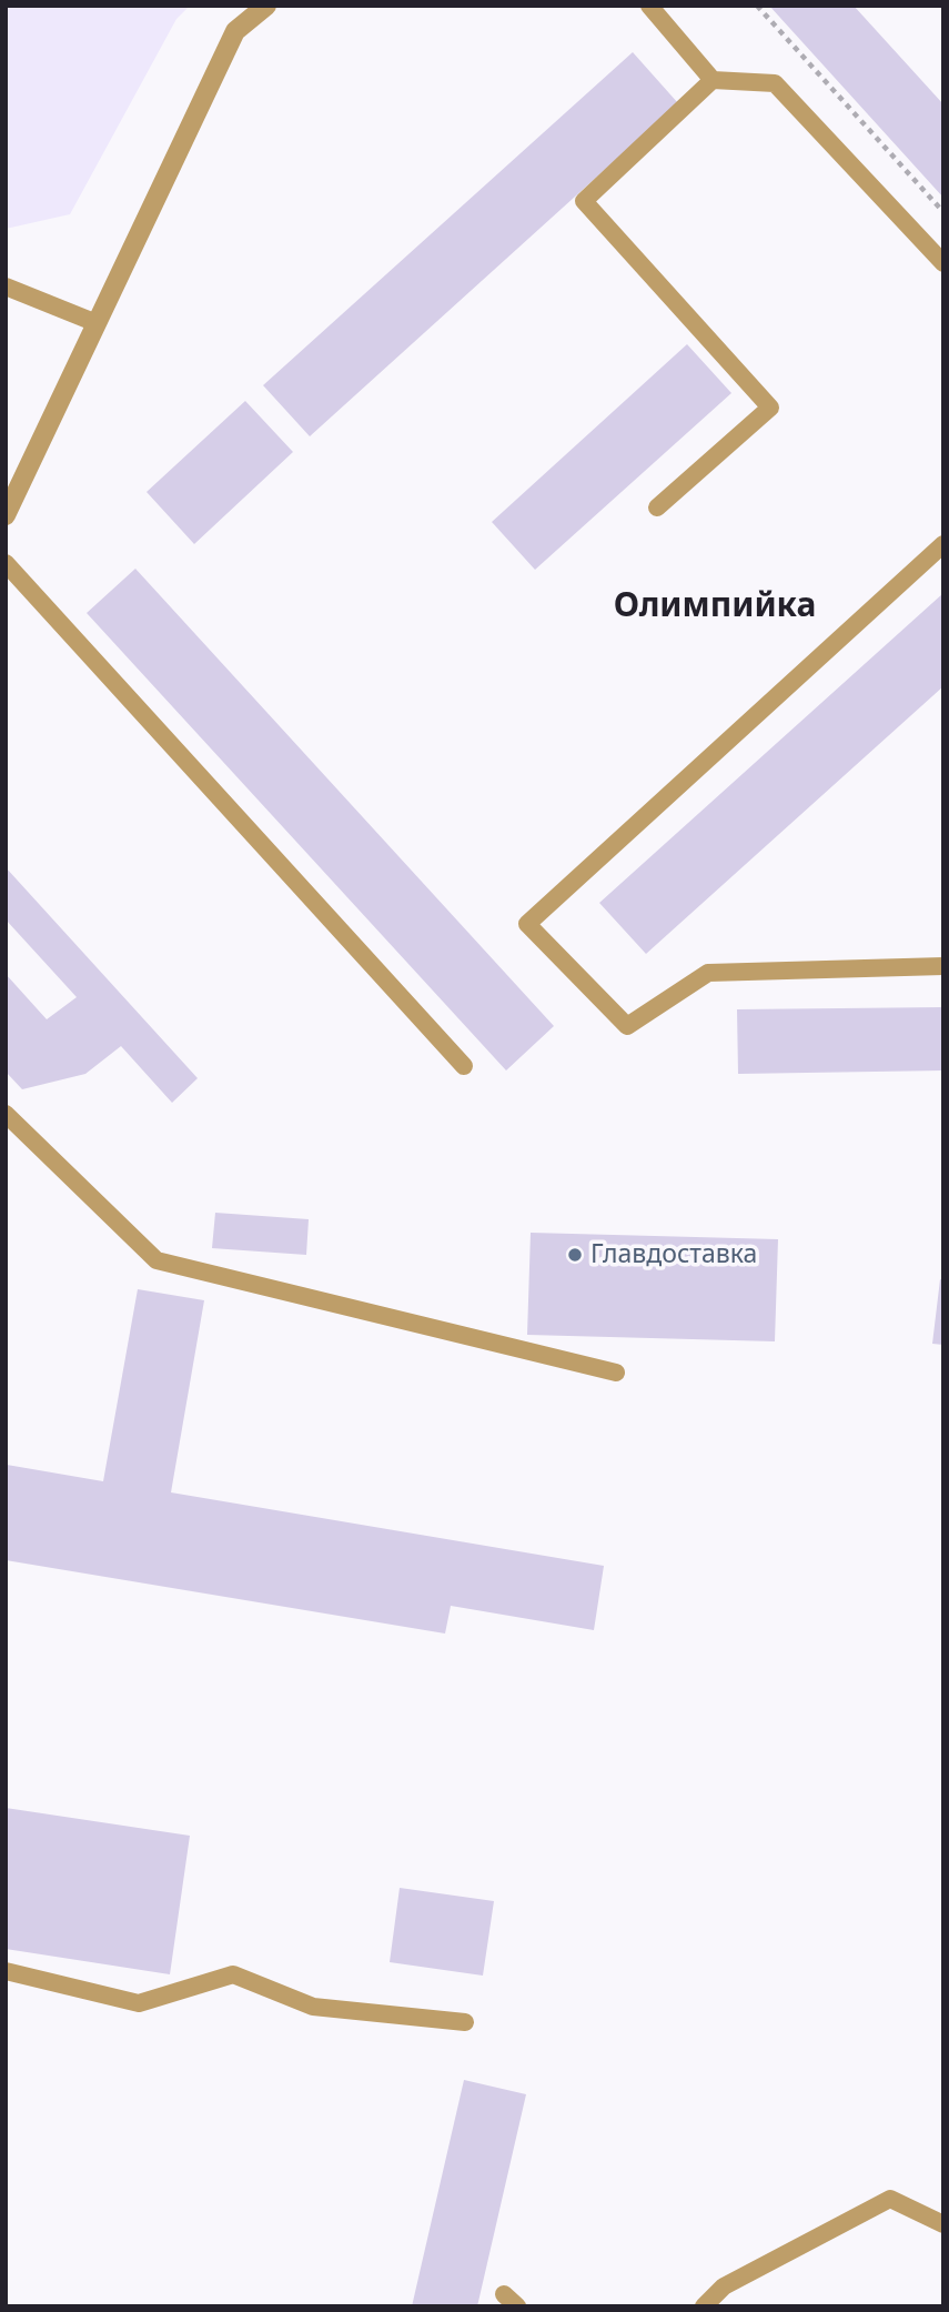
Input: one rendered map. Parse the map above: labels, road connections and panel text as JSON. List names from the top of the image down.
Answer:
{
  "districts": ["Олимпийка"],
  "places": ["Главдоставка"]
}
